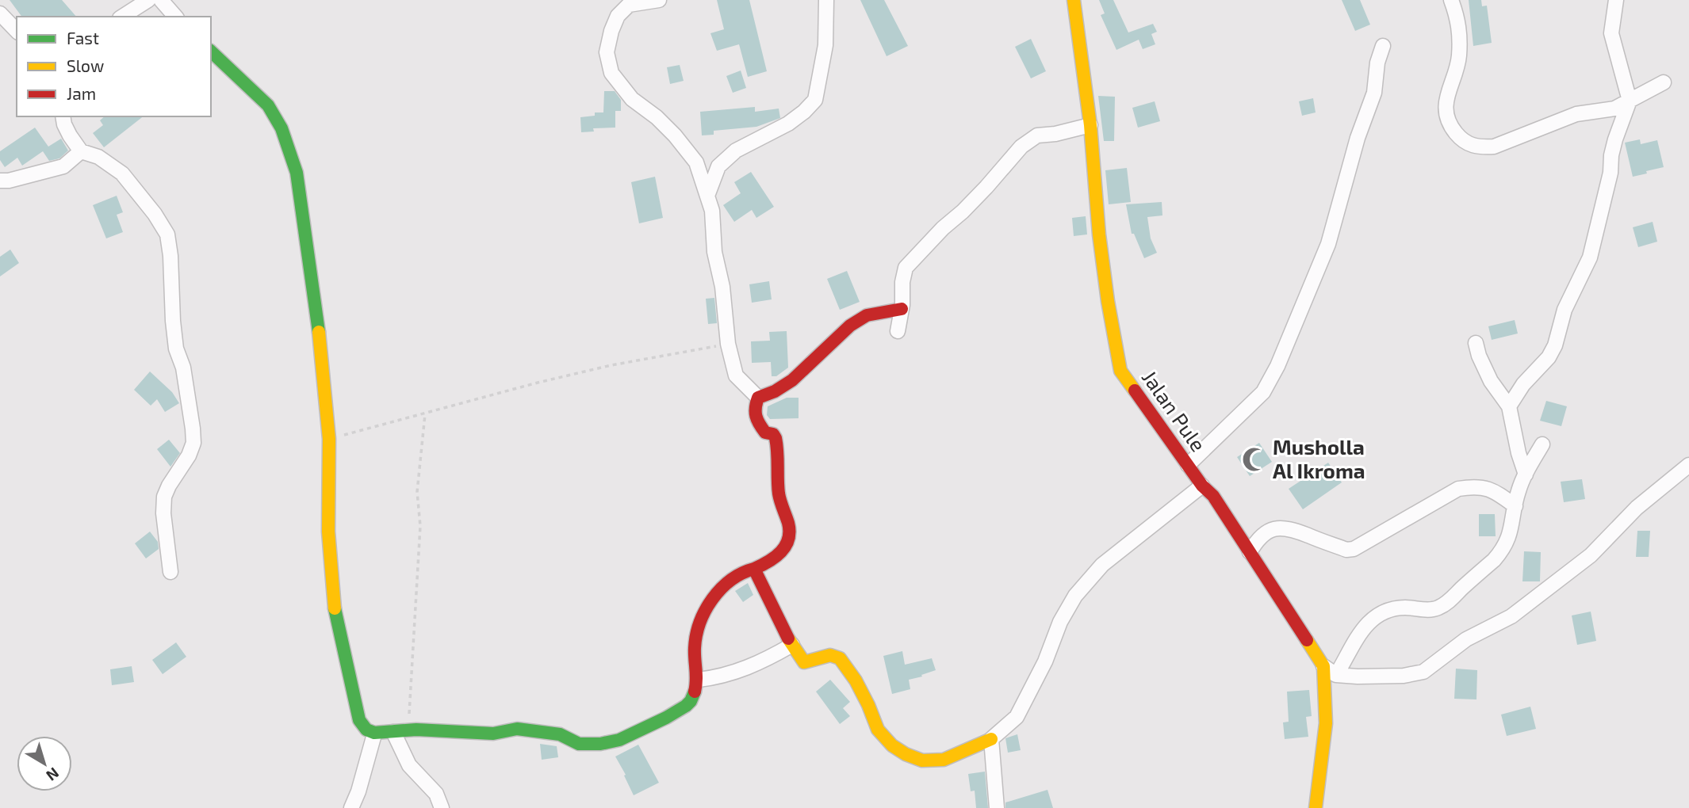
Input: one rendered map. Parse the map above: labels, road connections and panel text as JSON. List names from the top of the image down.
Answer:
{
  "streets": {
    "street": ["Jalan Pule"]
  },
  "places": {
    "mosque": ["Musholla Al Ikroma"]
  },
  "legend": ["Fast", "Slow", "Jam"],
  "north": "bottom right"
}
